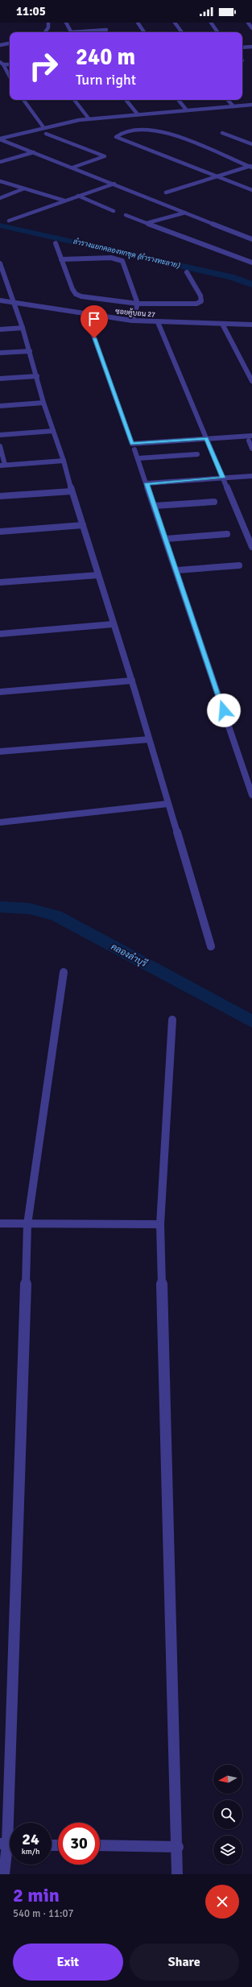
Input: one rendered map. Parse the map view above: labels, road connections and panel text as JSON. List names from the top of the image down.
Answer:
{
  "streets": {
    "street": ["ซอยคู้บอน 27"]
  },
  "water": ["ลำรางแยกคลองหกขุด (ลำรางทะลาย)", "คลองลำบุรี"],
  "north": "left",
  "page": {
    "status": "11:05",
    "turn": ["240 m", "Turn right"],
    "speed": "24 km/h",
    "limit": "30",
    "heading": ["2 min", "540 m · 11:07"],
    "buttons": ["Exit", "Share"]
  }
}
